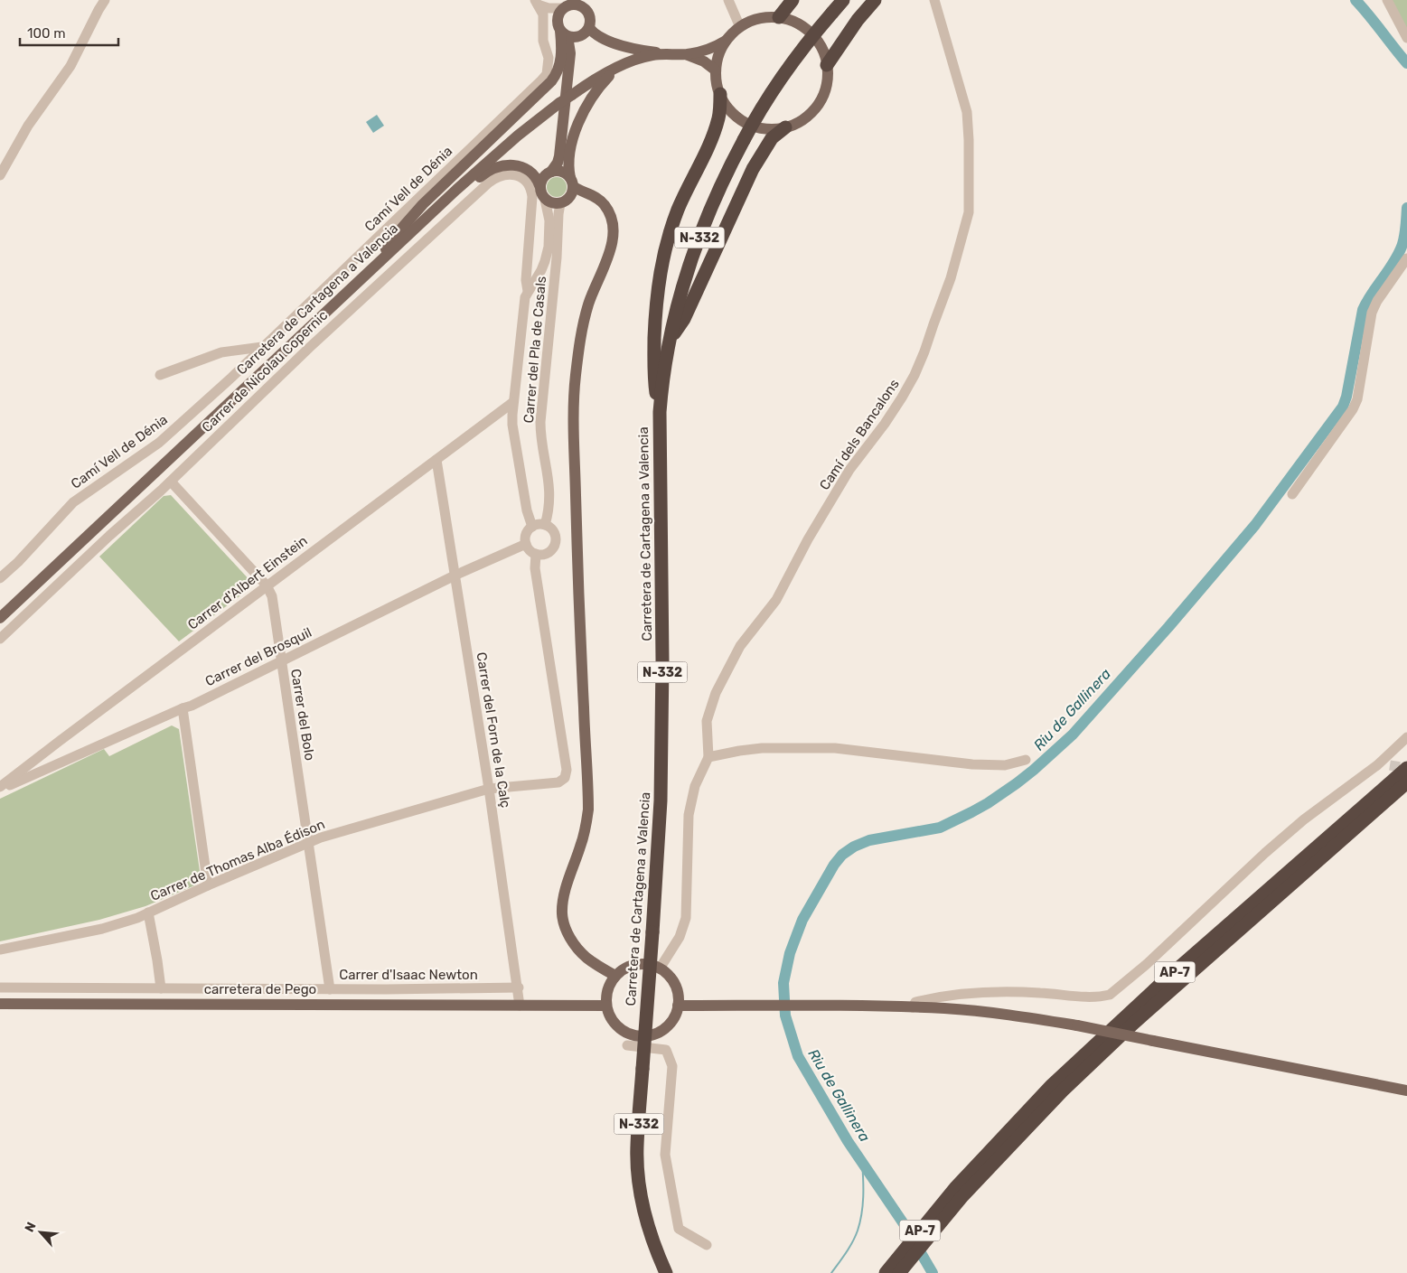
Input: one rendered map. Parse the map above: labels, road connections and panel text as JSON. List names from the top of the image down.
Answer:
{
  "streets": {
    "highway": ["N-332", "Carretera de Cartagena a Valencia", "AP-7"],
    "main road": ["carretera de Pego"],
    "street": [
      "Camí Vell de Dénia",
      "Carrer del Pla de Casals",
      "Carrer de Nicolau Copernic",
      "Camí dels Bancalons",
      "Carrer d'Albert Einstein",
      "Carrer del Brosquil",
      "Carrer del Bolo",
      "Carrer del Forn de la Calç",
      "Carrer de Thomas Alba Édison",
      "Carrer d'Isaac Newton"
    ]
  },
  "crossings": [
    ["Carrer del Pla de Casals", "Carrer de Nicolau Copernic"],
    ["Carrer del Pla de Casals", "Carrer d'Albert Einstein"],
    ["Carrer del Pla de Casals", "Carrer del Brosquil"],
    ["Carrer del Pla de Casals", "Carrer de Thomas Alba Édison"],
    ["Carrer de Nicolau Copernic", "Carrer del Bolo"],
    ["Carrer d'Albert Einstein", "Carrer del Brosquil"],
    ["Carrer d'Albert Einstein", "Carrer del Bolo"],
    ["Carrer d'Albert Einstein", "Carrer del Forn de la Calç"],
    ["Carrer del Brosquil", "Carrer del Bolo"],
    ["Carrer del Brosquil", "Carrer del Forn de la Calç"],
    ["Carrer del Brosquil", "Carrer de Thomas Alba Édison"],
    ["Carrer del Bolo", "Carrer de Thomas Alba Édison"],
    ["Carrer del Bolo", "Carrer d'Isaac Newton"],
    ["Carrer del Forn de la Calç", "Carrer de Thomas Alba Édison"],
    ["Carrer del Forn de la Calç", "Carrer d'Isaac Newton"],
    ["Carrer del Forn de la Calç", "carretera de Pego"]
  ],
  "water": ["Riu de Gallinera"],
  "scale_bar": "100 m",
  "north": "top left"
}
